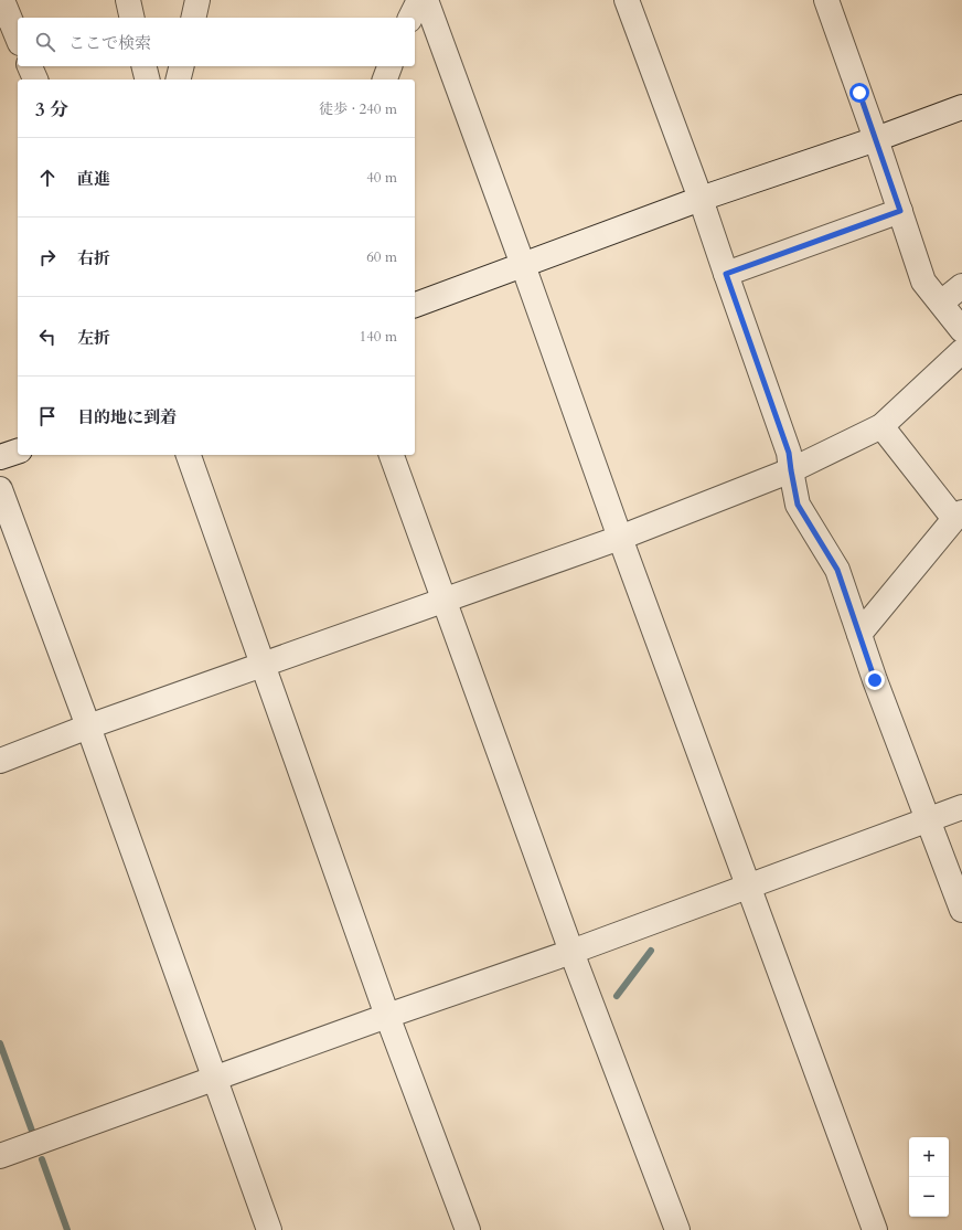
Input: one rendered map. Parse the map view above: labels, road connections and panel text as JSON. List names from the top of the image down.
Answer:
{
  "page": {
    "search": "ここで検索",
    "heading": ["3 分", "徒歩 · 240 m"],
    "list": [
      ["直進", "40 m"],
      ["右折", "60 m"],
      ["左折", "140 m"],
      "目的地に到着"
    ],
    "map_buttons": ["+", "−"]
  }
}
